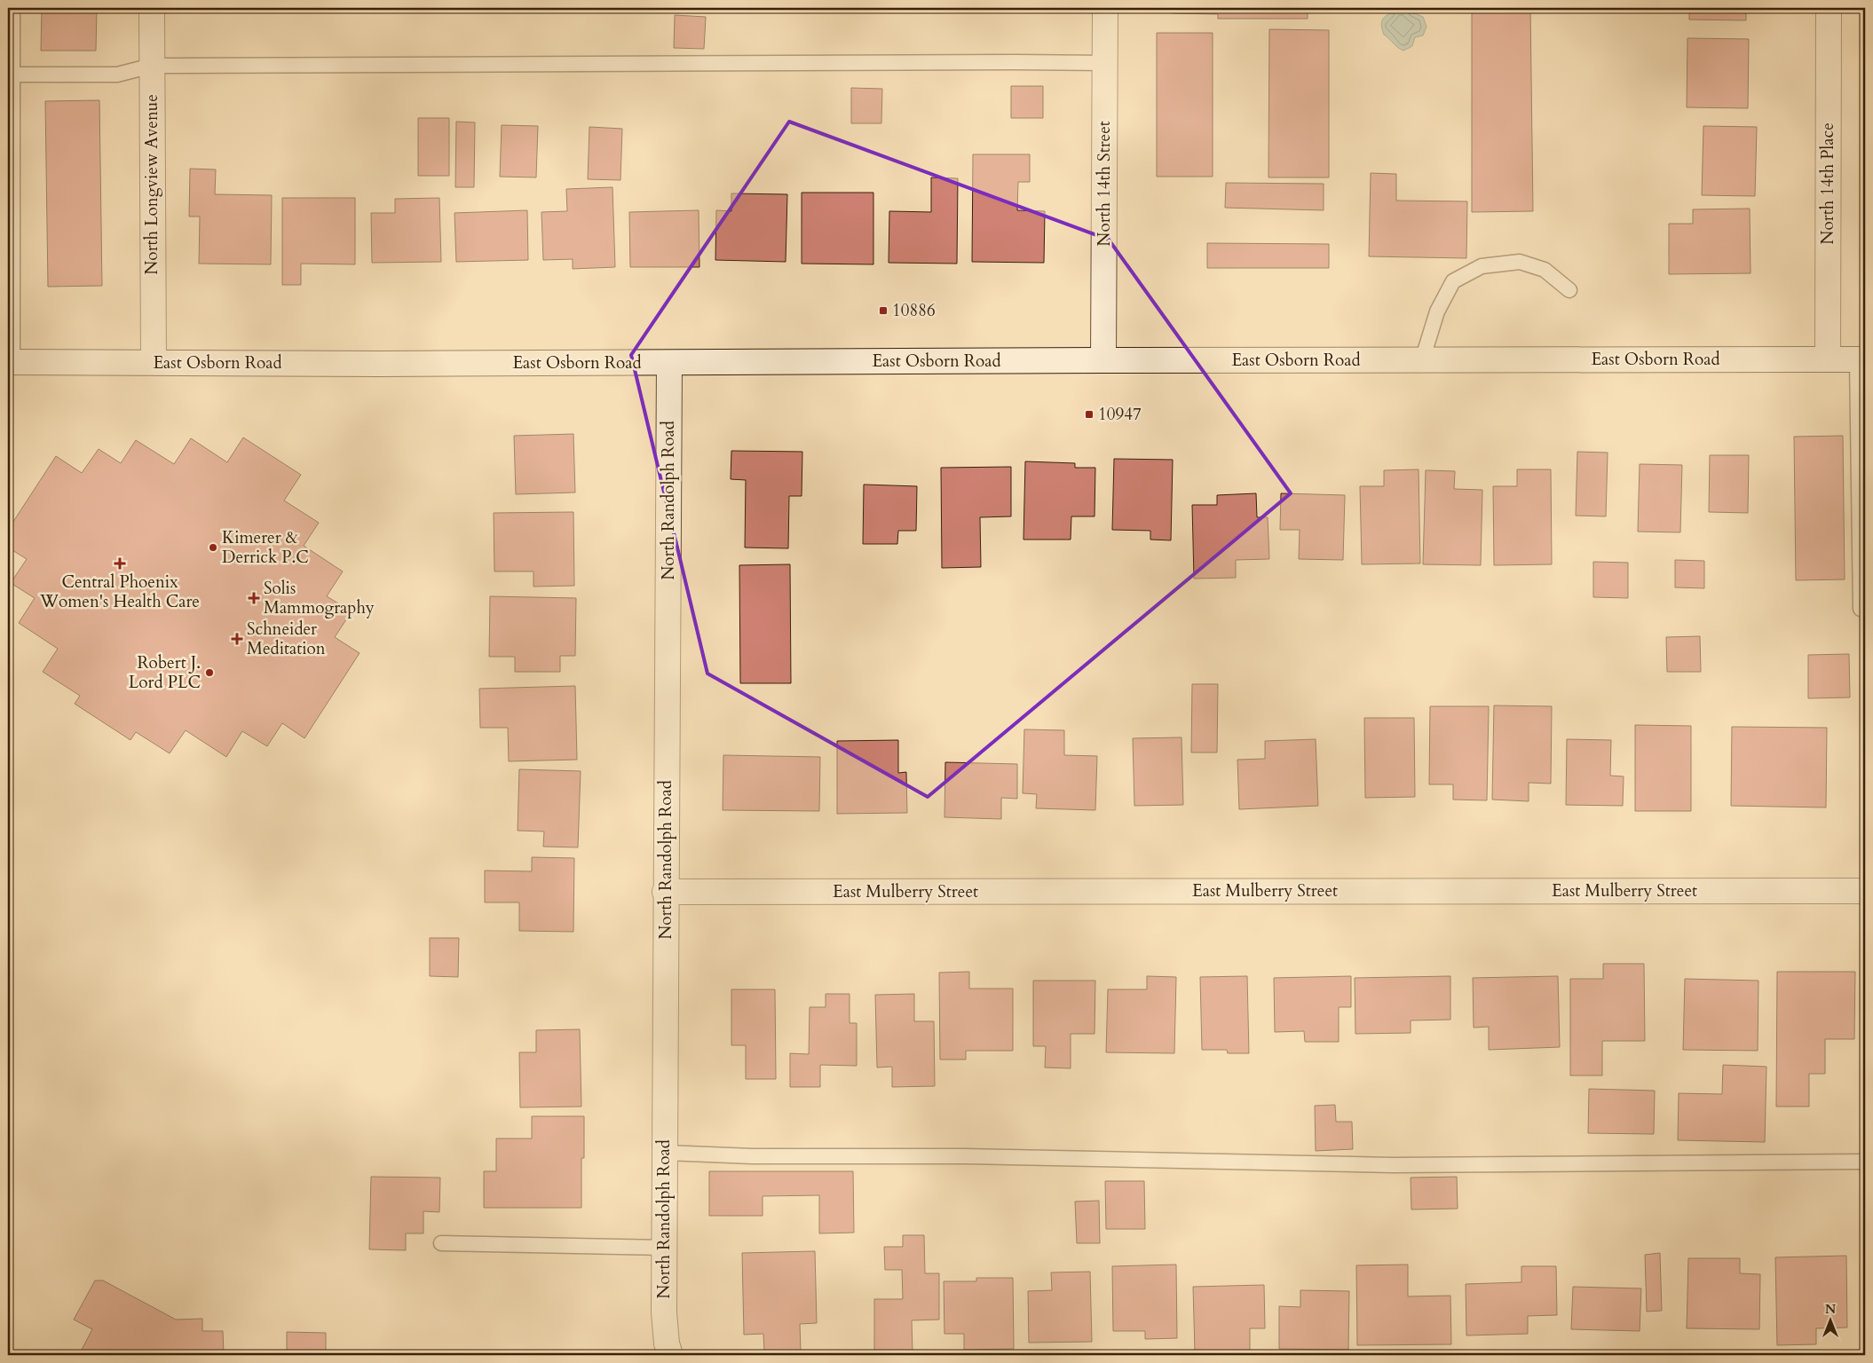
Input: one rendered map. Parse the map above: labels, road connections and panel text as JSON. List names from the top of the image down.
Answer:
{
  "streets": {
    "street": [
      "North 14th Street",
      "North 14th Place",
      "North Longview Avenue",
      "East Osborn Road",
      "North Randolph Road",
      "East Mulberry Street"
    ]
  },
  "crossings": [
    ["North 14th Street", "East Osborn Road"],
    ["North 14th Place", "East Osborn Road"],
    ["North Longview Avenue", "East Osborn Road"],
    ["East Osborn Road", "North Randolph Road"],
    ["North Randolph Road", "East Mulberry Street"]
  ],
  "places": {
    "transit": ["10886", "10947"],
    "other": ["Kimerer & Derrick P.C", "Robert J. Lord PLC"],
    "health": ["Central Phoenix Women's Health Care", "Solis Mammography", "Schneider Meditation"]
  },
  "north": "top"
}
